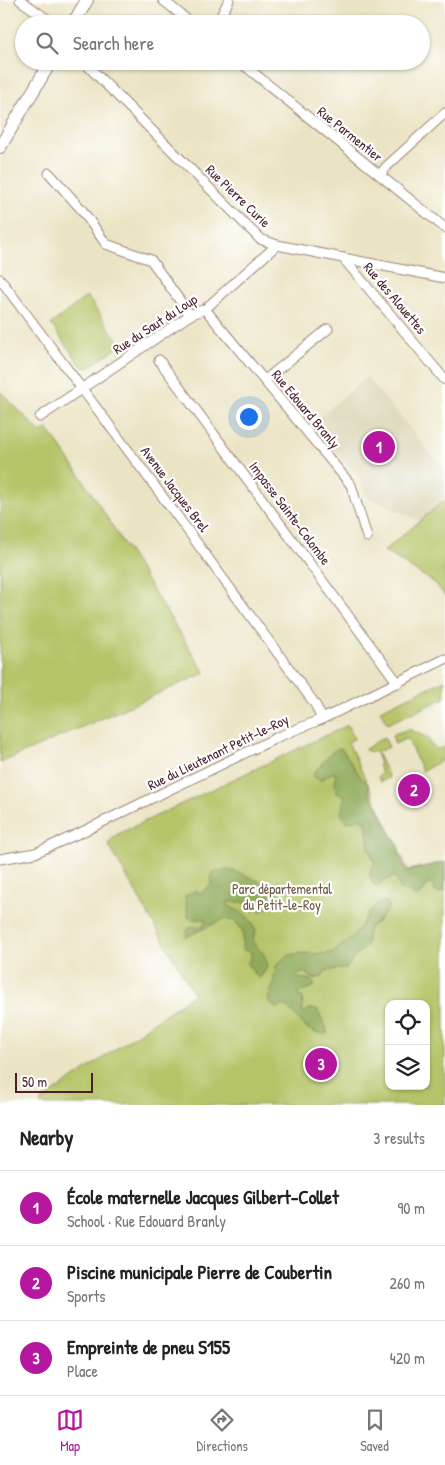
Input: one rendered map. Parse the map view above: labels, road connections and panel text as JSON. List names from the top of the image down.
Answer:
{
  "streets": {
    "street": [
      "Rue Parmentier",
      "Rue Pierre Curie",
      "Rue des Alouettes",
      "Rue du Saut du Loup",
      "Rue Edouard Branly",
      "Avenue Jacques Brel",
      "Impasse Sainte-Colombe",
      "Rue du Lieutenant Petit-le-Roy"
    ]
  },
  "crossings": [
    ["Rue Pierre Curie", "Rue des Alouettes"],
    ["Rue Pierre Curie", "Rue du Saut du Loup"],
    ["Rue du Saut du Loup", "Rue Edouard Branly"],
    ["Rue du Saut du Loup", "Avenue Jacques Brel"],
    ["Avenue Jacques Brel", "Rue du Lieutenant Petit-le-Roy"],
    ["Impasse Sainte-Colombe", "Rue du Lieutenant Petit-le-Roy"]
  ],
  "parks": ["Parc départemental du Petit-le-Roy"],
  "scale_bar": "50 m",
  "page": {
    "search": "Search here",
    "pins": ["1", "2", "3"],
    "scale": "50 m",
    "heading": ["Nearby", "3 results"],
    "list": [
      {
        "mark": "1",
        "name": "École maternelle Jacques Gilbert-Collet",
        "note": "School · Rue Edouard Branly",
        "value": "90 m"
      },
      {
        "mark": "2",
        "name": "Piscine municipale Pierre de Coubertin",
        "note": "Sports",
        "value": "260 m"
      },
      {
        "mark": "3",
        "name": "Empreinte de pneu S155",
        "note": "Place",
        "value": "420 m"
      }
    ],
    "nav": ["Map", "Directions", "Saved"]
  }
}
